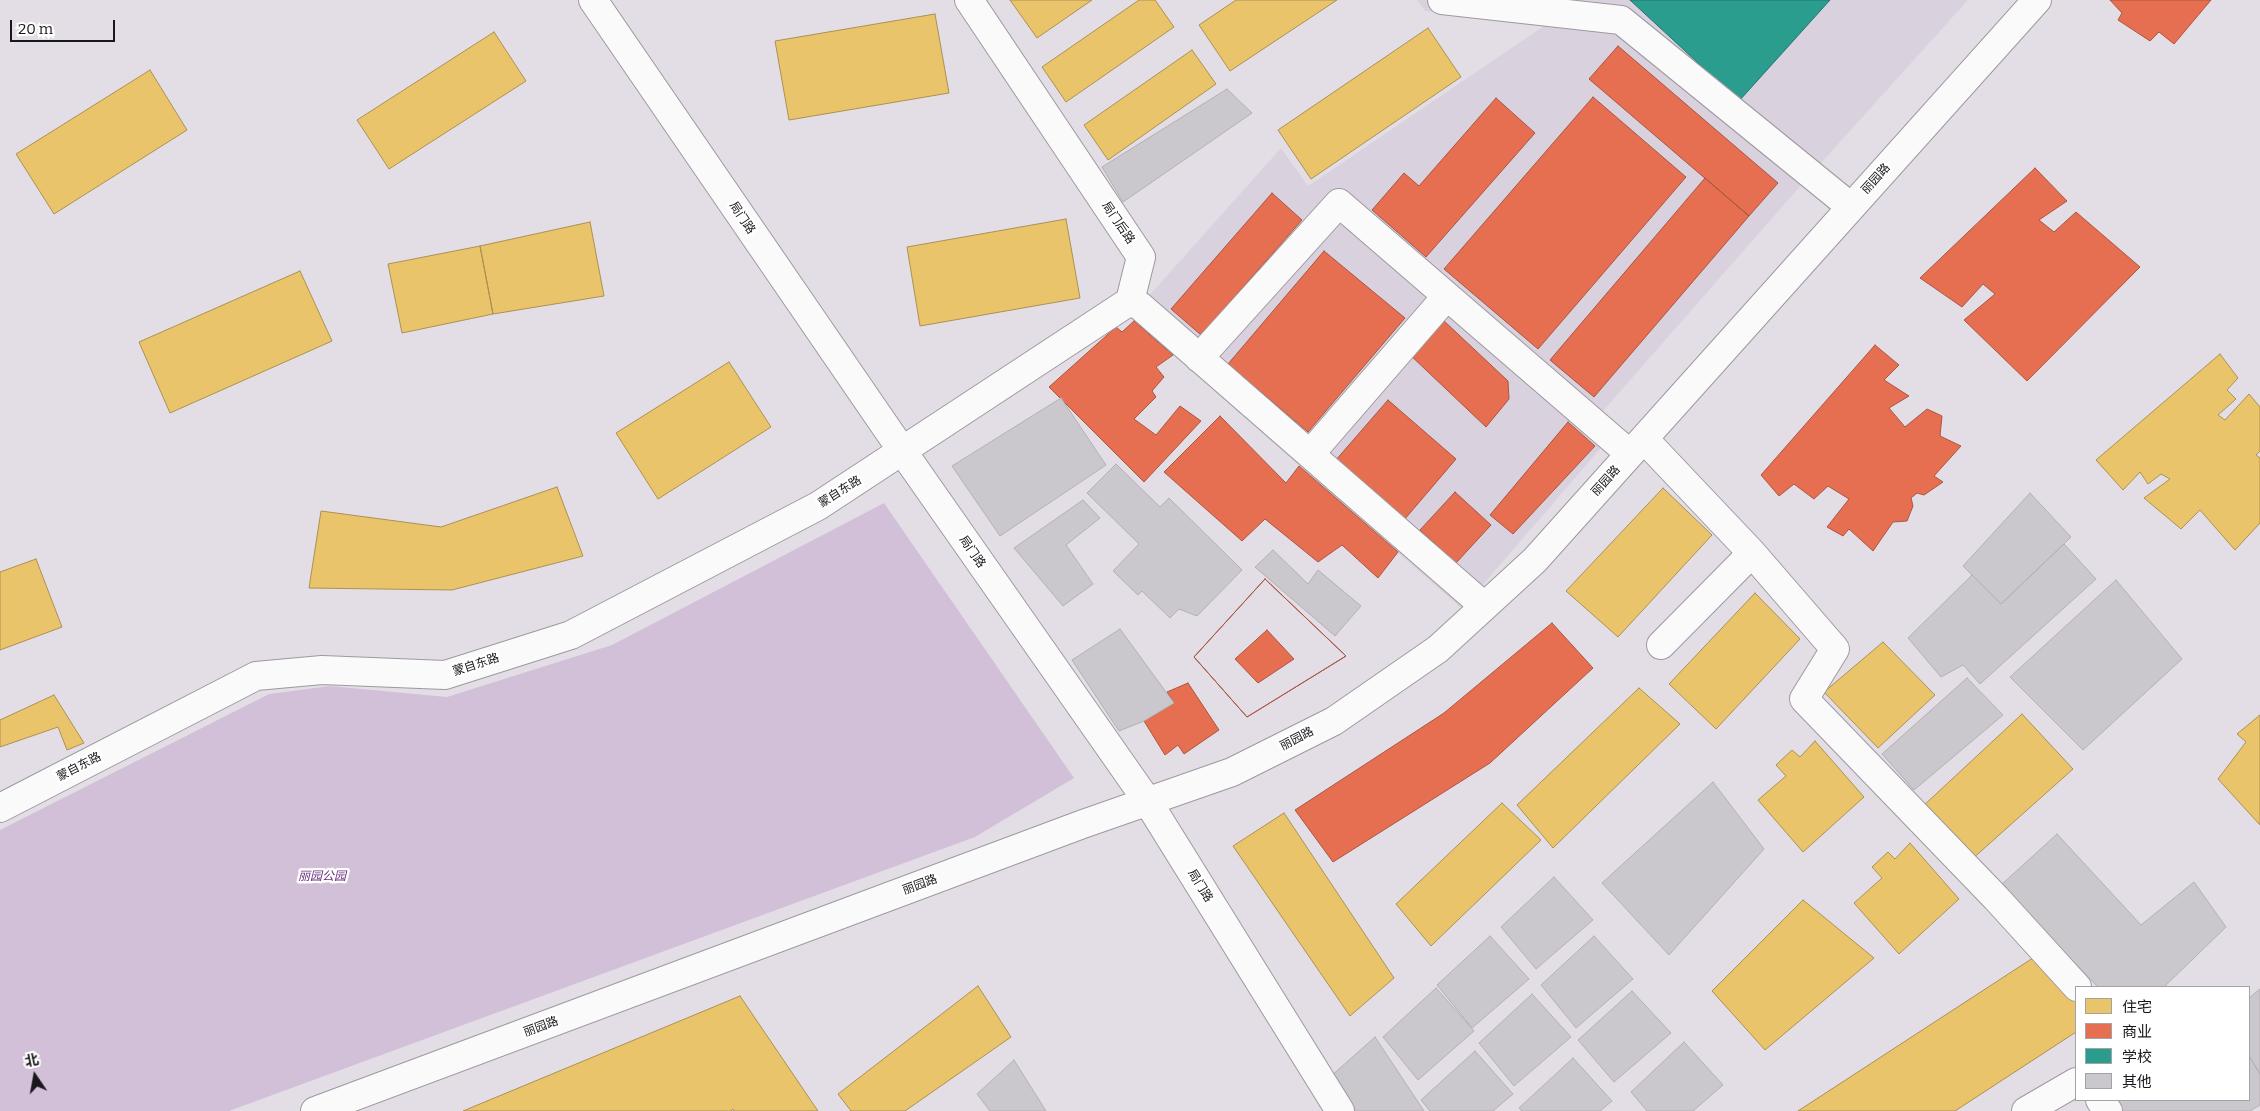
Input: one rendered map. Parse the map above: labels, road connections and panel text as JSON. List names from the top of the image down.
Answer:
{
  "streets": {
    "street": [
      "丽园路",
      "局门路",
      "局门后路",
      "蒙自东路"
    ]
  },
  "crossings": [
    ["丽园路", "局门路"],
    ["局门路", "蒙自东路"]
  ],
  "parks": ["丽园公园"],
  "legend": [
    "住宅",
    "商业",
    "学校",
    "其他"
  ],
  "scale_bar": "20 m",
  "north": "top"
}
